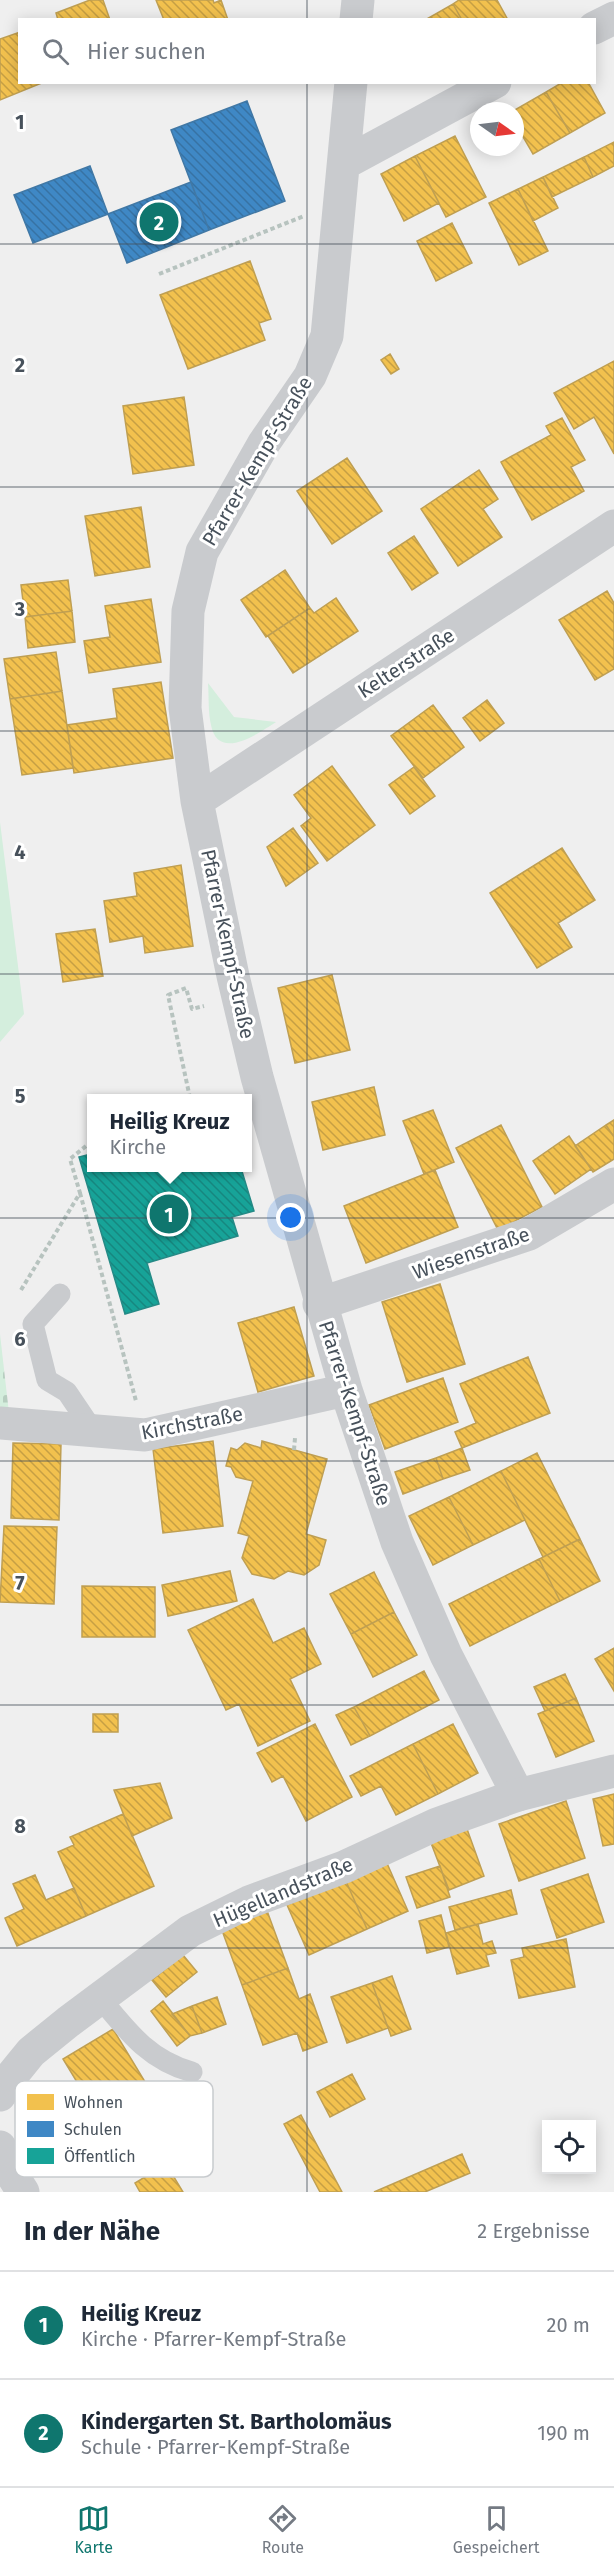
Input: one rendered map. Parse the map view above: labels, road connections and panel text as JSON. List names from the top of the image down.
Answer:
{
  "streets": {
    "street": [
      "Pfarrer-Kempf-Straße",
      "Kelterstraße",
      "Wiesenstraße",
      "Kirchstraße",
      "Hügellandstraße"
    ]
  },
  "crossings": [
    ["Pfarrer-Kempf-Straße", "Kelterstraße"],
    ["Pfarrer-Kempf-Straße", "Wiesenstraße"],
    ["Pfarrer-Kempf-Straße", "Kirchstraße"],
    ["Pfarrer-Kempf-Straße", "Hügellandstraße"]
  ],
  "legend": ["Wohnen", "Schulen", "Öffentlich"],
  "north": "right",
  "page": {
    "search": "Hier suchen",
    "pins": ["2", "1"],
    "popup": ["Heilig Kreuz", "Kirche"],
    "heading": ["In der Nähe", "2 Ergebnisse"],
    "list": [
      {
        "mark": "1",
        "name": "Heilig Kreuz",
        "note": "Kirche · Pfarrer-Kempf-Straße",
        "value": "20 m"
      },
      {
        "mark": "2",
        "name": "Kindergarten St. Bartholomäus",
        "note": "Schule · Pfarrer-Kempf-Straße",
        "value": "190 m"
      }
    ],
    "nav": ["Karte", "Route", "Gespeichert"]
  },
  "grid": {
    "rows": [
      "1",
      "2",
      "3",
      "4",
      "5",
      "6",
      "7",
      "8"
    ]
  }
}
